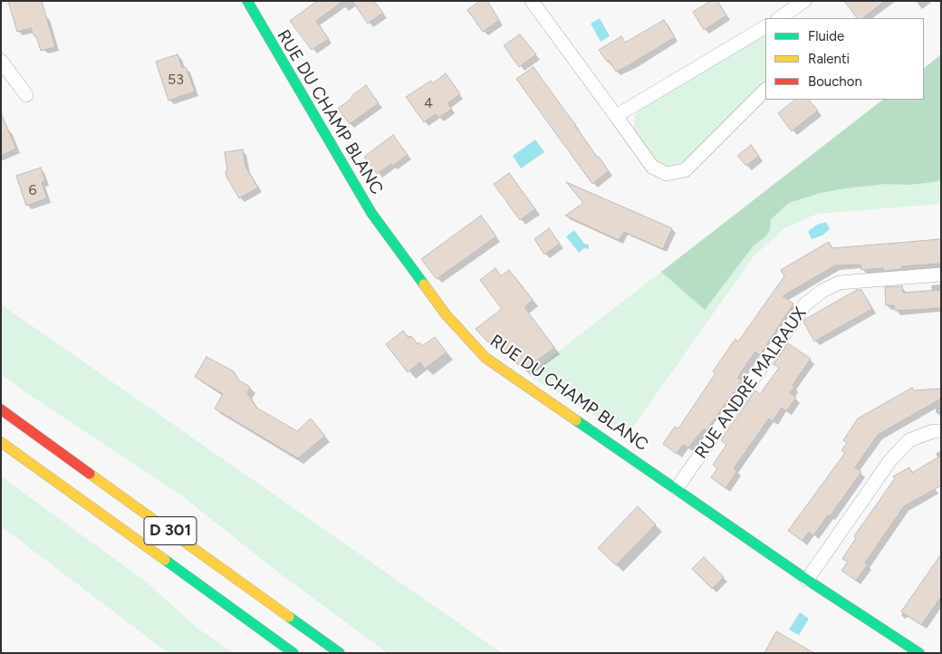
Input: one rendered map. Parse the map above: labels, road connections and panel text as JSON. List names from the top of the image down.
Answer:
{
  "streets": {
    "main road": ["RUE DU CHAMP BLANC", "D 301"],
    "street": ["RUE ANDRÉ MALRAUX"]
  },
  "crossings": [
    ["RUE DU CHAMP BLANC", "RUE ANDRÉ MALRAUX"]
  ],
  "house_numbers": ["53", "4", "6"],
  "legend": ["Fluide", "Ralenti", "Bouchon"]
}
